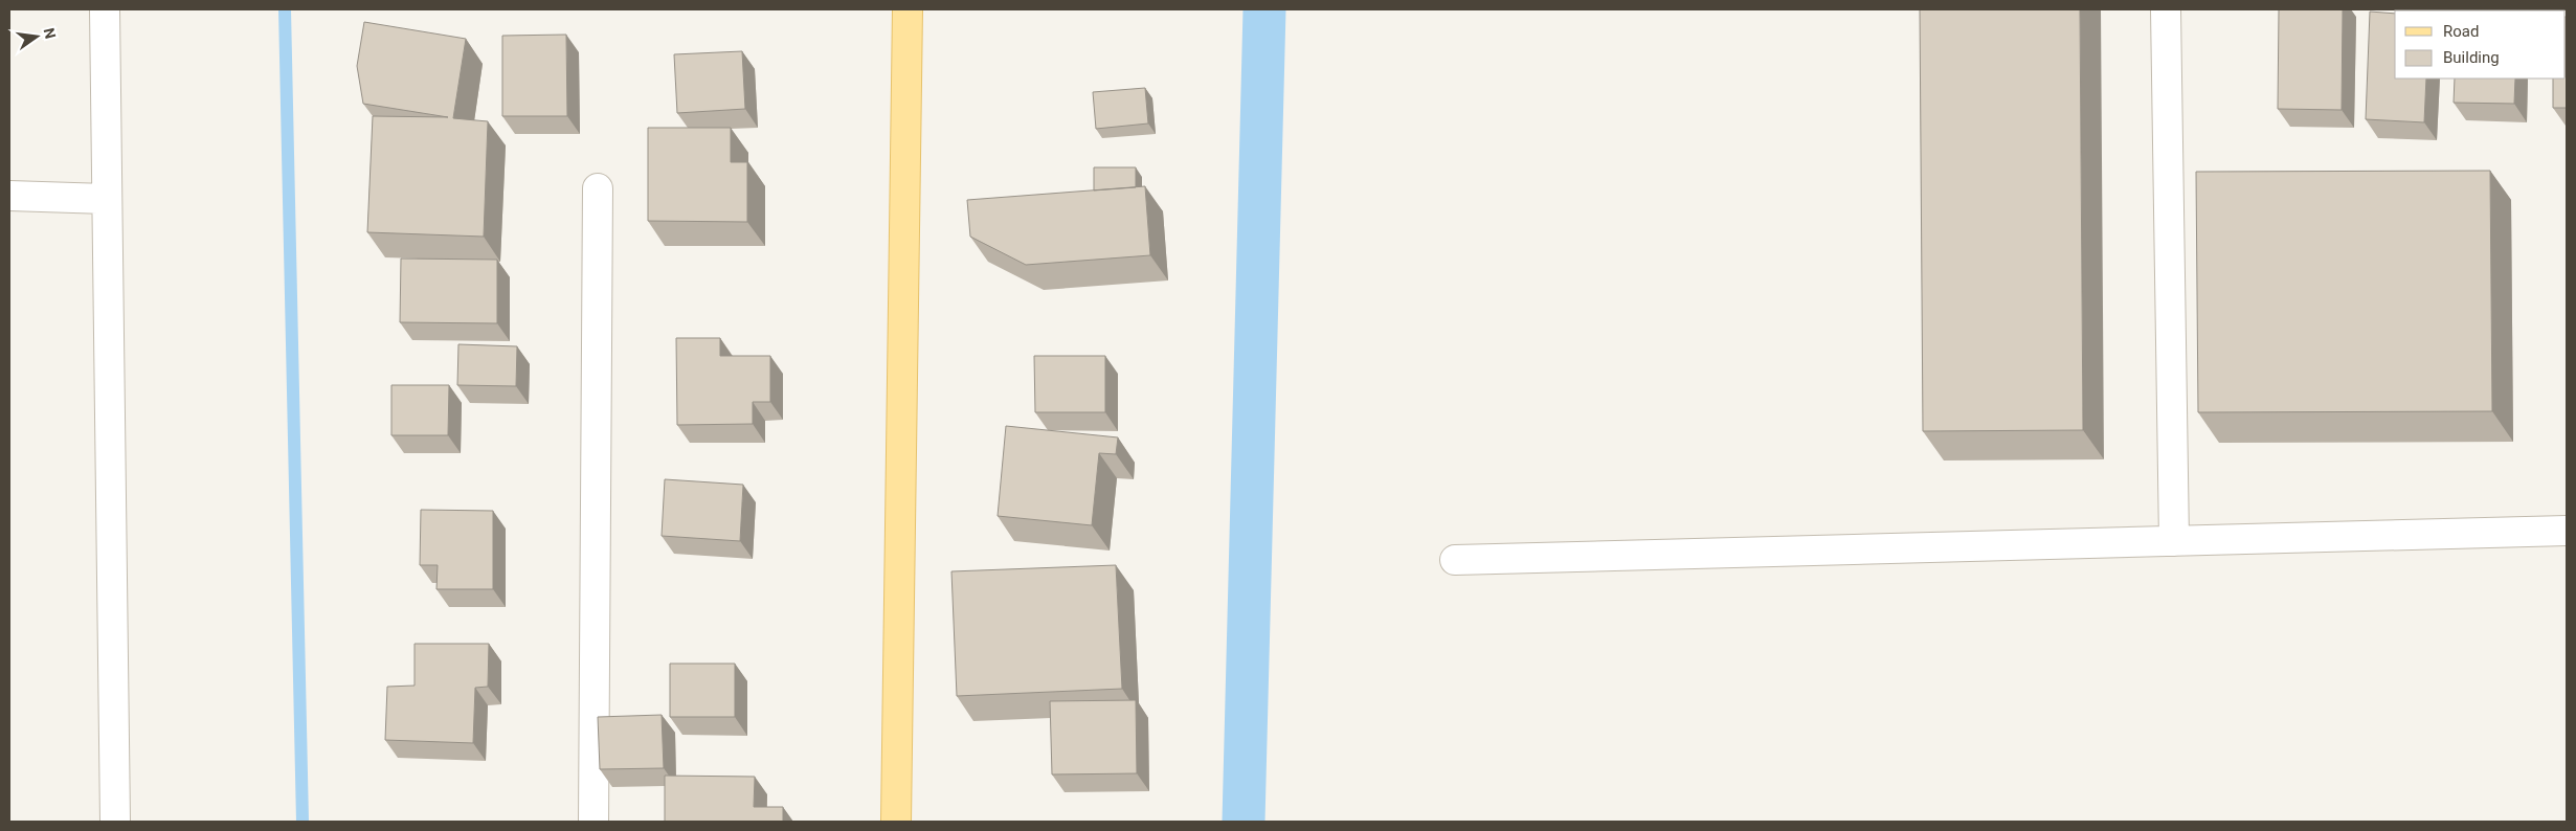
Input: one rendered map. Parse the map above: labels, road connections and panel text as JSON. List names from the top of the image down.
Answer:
{
  "legend": ["Road", "Building"],
  "north": "right"
}
